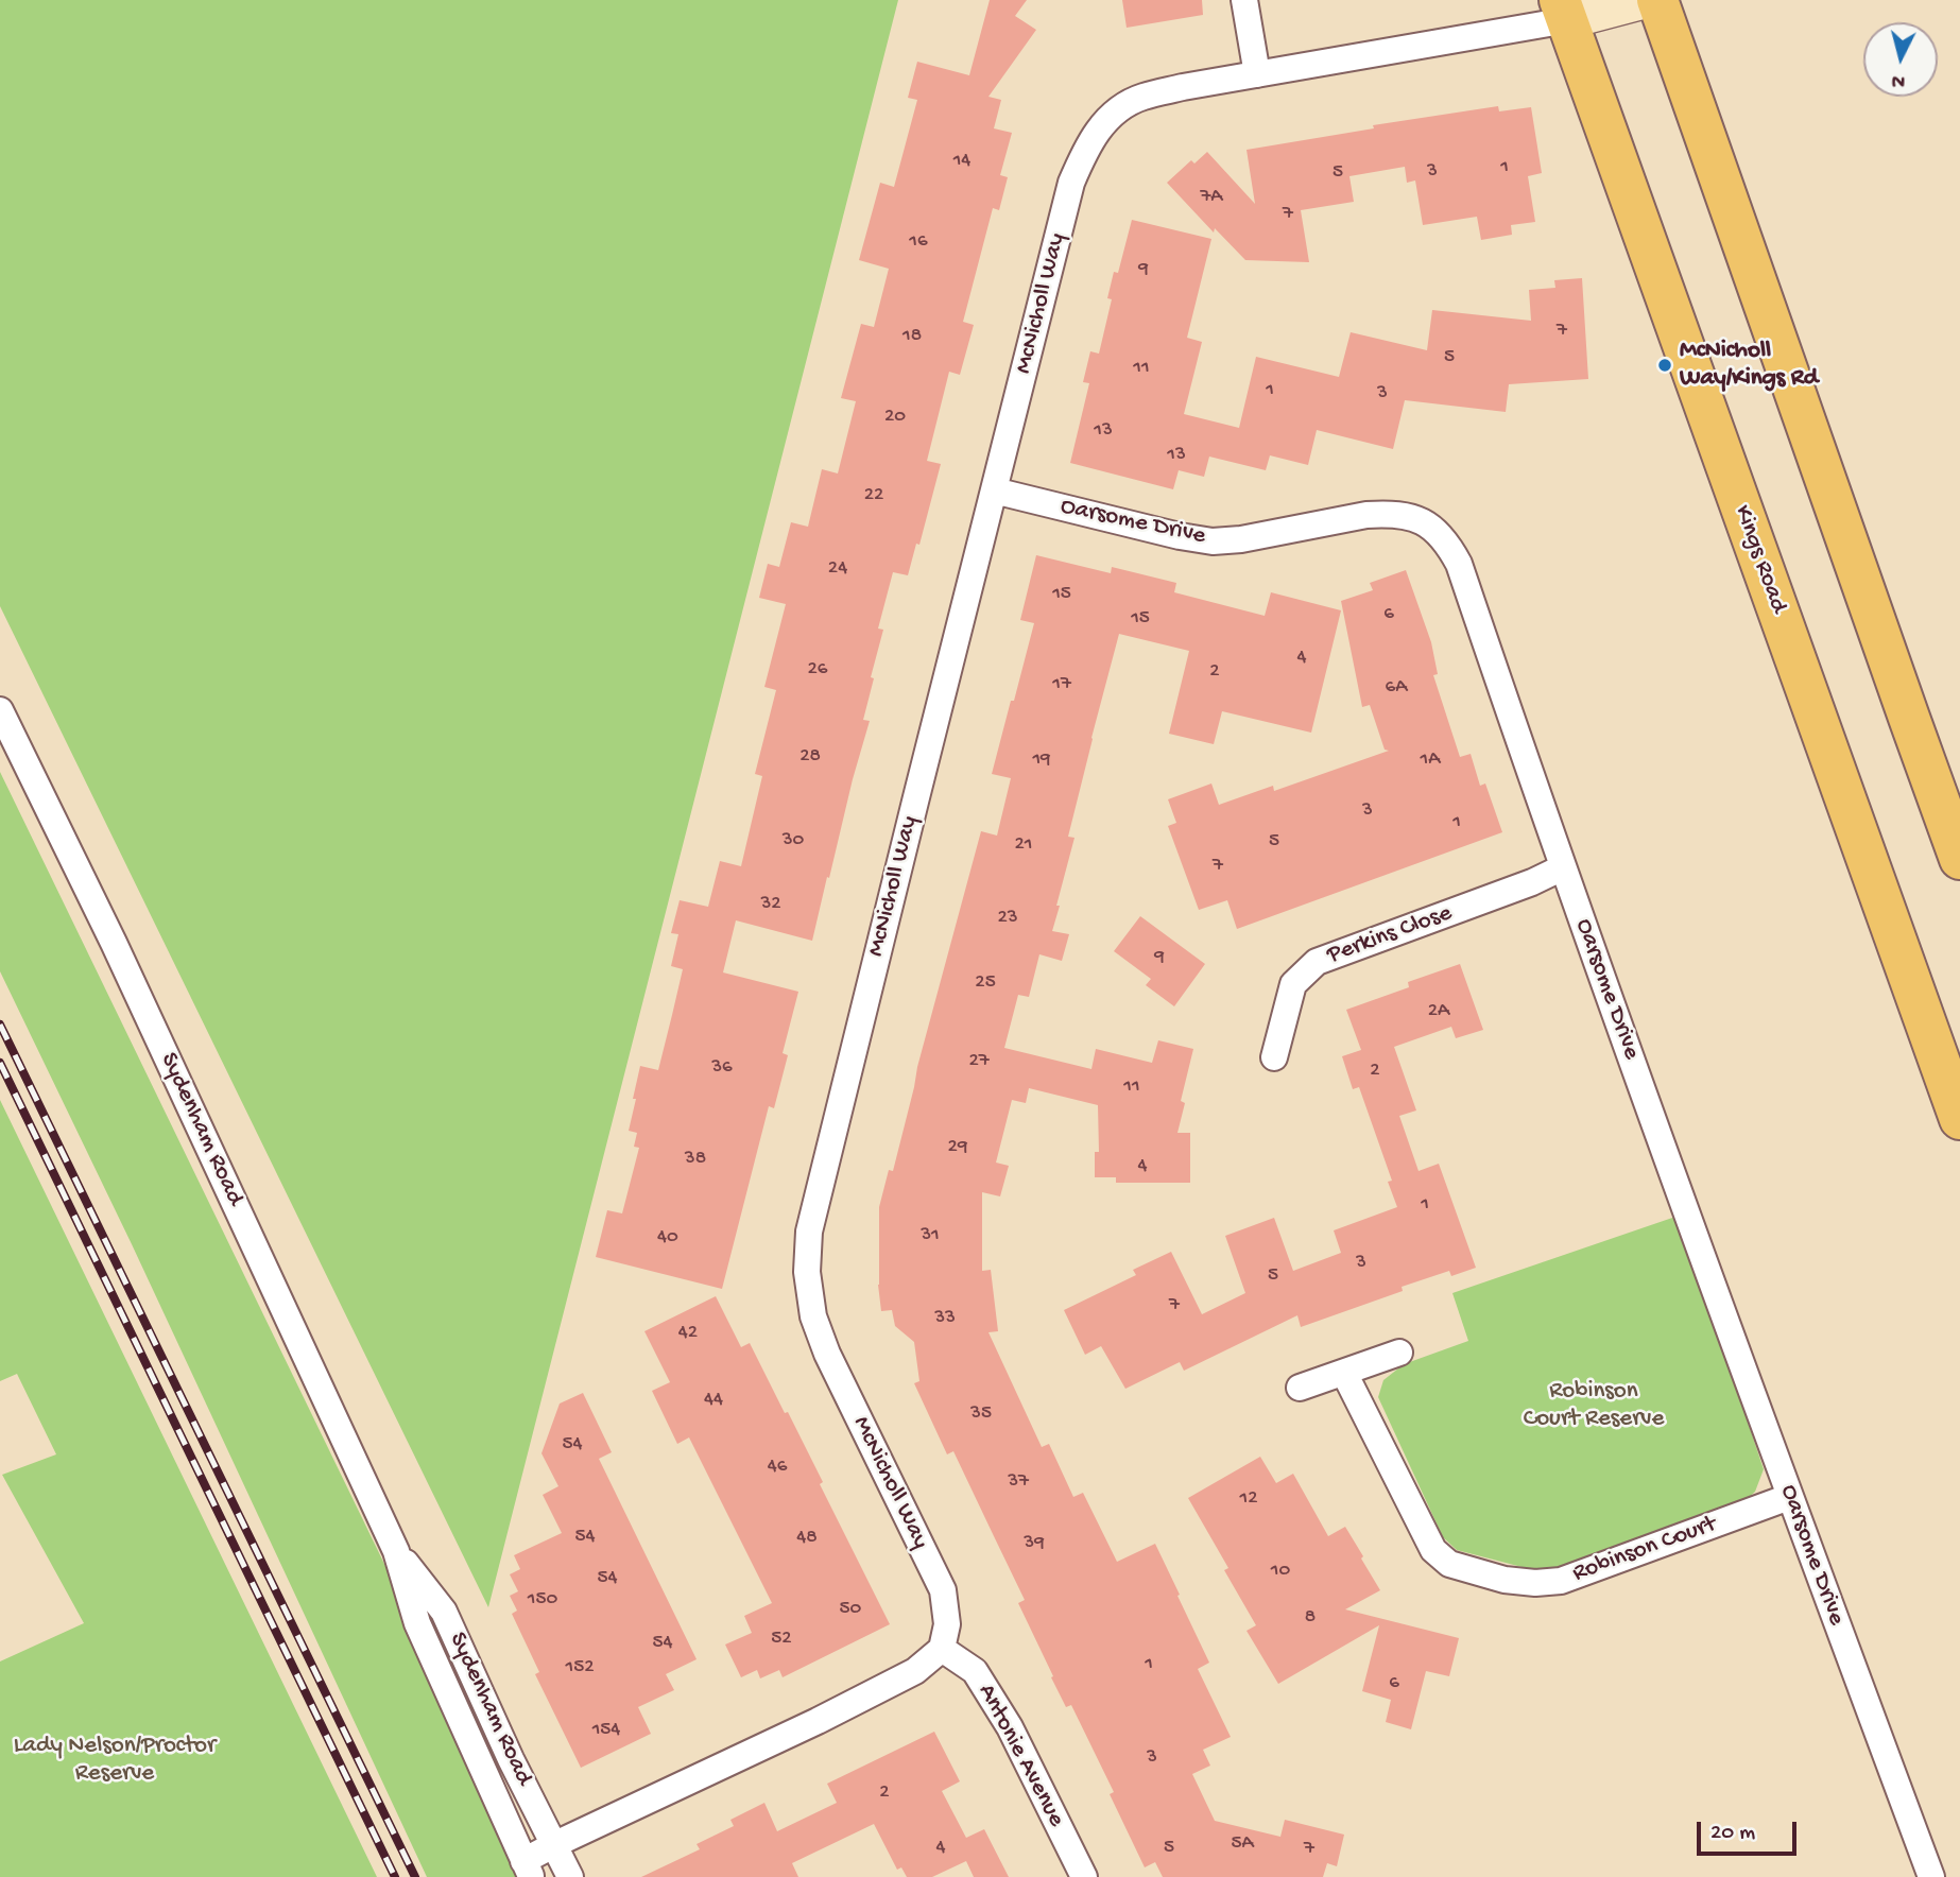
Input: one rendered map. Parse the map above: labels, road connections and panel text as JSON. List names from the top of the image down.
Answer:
{
  "streets": {
    "main road": ["Kings Road"],
    "street": [
      "McNicholl Way",
      "Oarsome Drive",
      "Perkins Close",
      "Sydenham Road",
      "Robinson Court",
      "Antonie Avenue"
    ]
  },
  "crossings": [
    ["McNicholl Way", "Oarsome Drive"],
    ["McNicholl Way", "Kings Road"],
    ["McNicholl Way", "Antonie Avenue"],
    ["Oarsome Drive", "Perkins Close"],
    ["Oarsome Drive", "Robinson Court"]
  ],
  "parks": ["Robinson Court Reserve", "Lady Nelson/Proctor Reserve"],
  "places": ["McNicholl Way/Kings Rd"],
  "house_numbers": [
    "14",
    "1",
    "3",
    "5",
    "7A",
    "7",
    "16",
    "9",
    "7",
    "18",
    "5",
    "11",
    "1",
    "3",
    "20",
    "13",
    "13",
    "22",
    "24",
    "15",
    "6",
    "15",
    "4",
    "26",
    "2",
    "17",
    "6A",
    "28",
    "19",
    "1A",
    "3",
    "1",
    "30",
    "5",
    "21",
    "7",
    "32",
    "23",
    "9",
    "25",
    "2A",
    "27",
    "36",
    "2",
    "11",
    "29",
    "38",
    "4",
    "1",
    "31",
    "40",
    "3",
    "5",
    "7",
    "33",
    "42",
    "44",
    "35",
    "54",
    "46",
    "37",
    "12",
    "54",
    "48",
    "39",
    "10",
    "54",
    "150",
    "50",
    "8",
    "52",
    "54",
    "1",
    "152",
    "6",
    "154",
    "3",
    "2",
    "5A",
    "4",
    "5",
    "7"
  ],
  "scale_bar": "20 m",
  "north": "bottom"
}
